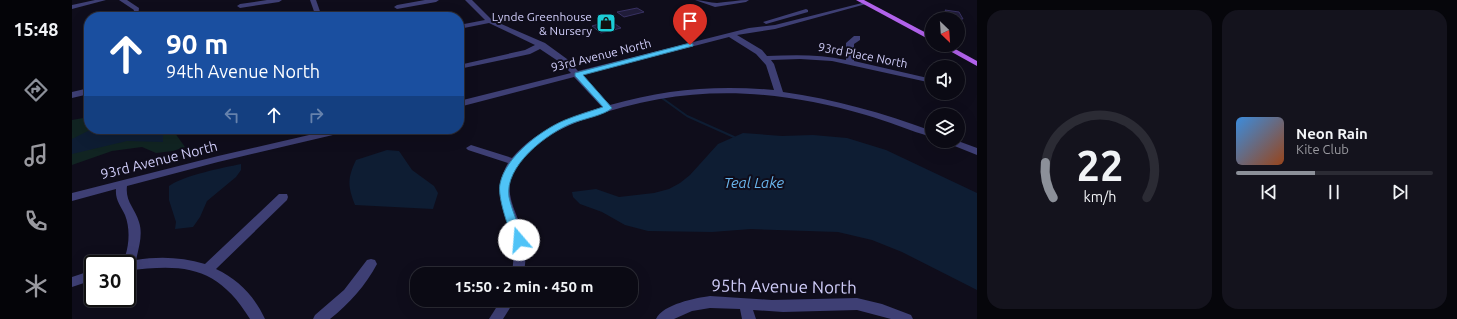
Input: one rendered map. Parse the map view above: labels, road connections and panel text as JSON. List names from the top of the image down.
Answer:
{
  "streets": {
    "street": ["93rd Avenue North", "93rd Place North", "95th Avenue North"]
  },
  "water": ["Teal Lake"],
  "places": {
    "shop": ["Lynde Greenhouse & Nursery"]
  },
  "north": "bottom right",
  "page": {
    "tabs": "15:48",
    "turn": ["90 m", "94th Avenue North"],
    "song": ["Neon Rain", "Kite Club"],
    "limit": "30",
    "trip": "15:50 · 2 min · 450 m",
    "gauge": ["22", "km/h"]
  }
}
